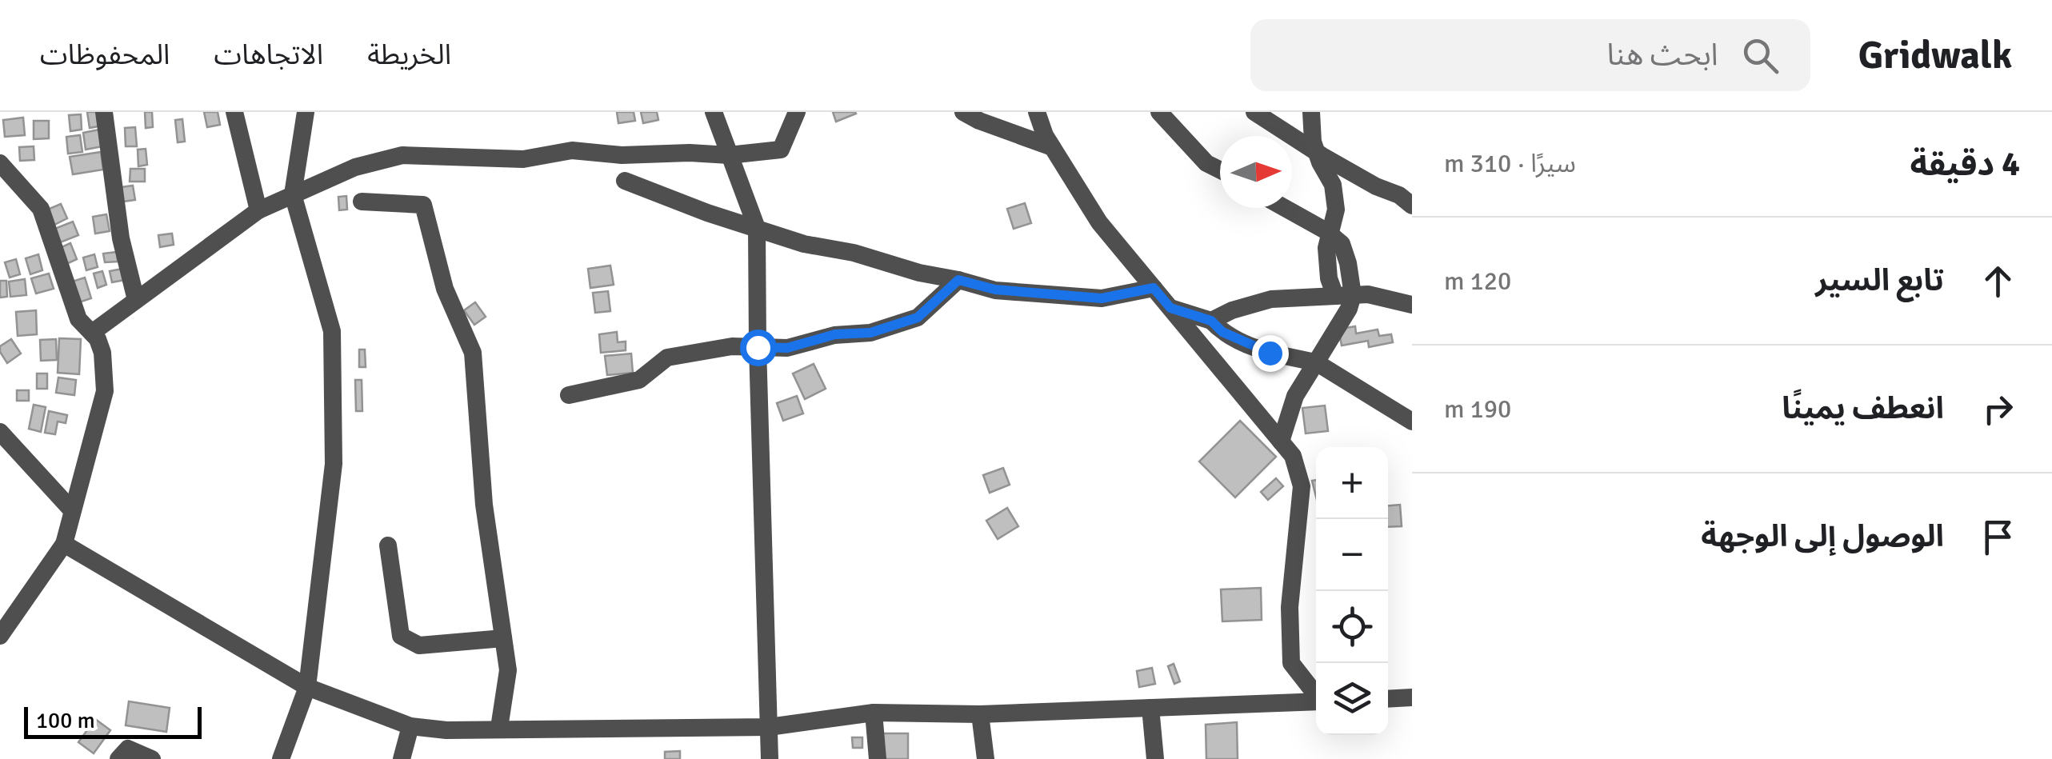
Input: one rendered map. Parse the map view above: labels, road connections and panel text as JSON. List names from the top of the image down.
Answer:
{
  "scale_bar": "100 m",
  "north": "right",
  "page": {
    "header": "Gridwalk",
    "search": "ابحث هنا",
    "nav": ["الخريطة", "الاتجاهات", "المحفوظات"],
    "heading": ["4 دقيقة", "سيرًا · 310 m"],
    "list": [
      ["تابع السير", "120 m"],
      ["انعطف يمينًا", "190 m"],
      "الوصول إلى الوجهة"
    ],
    "map_buttons": ["+", "−"],
    "scale": "100 m"
  }
}
